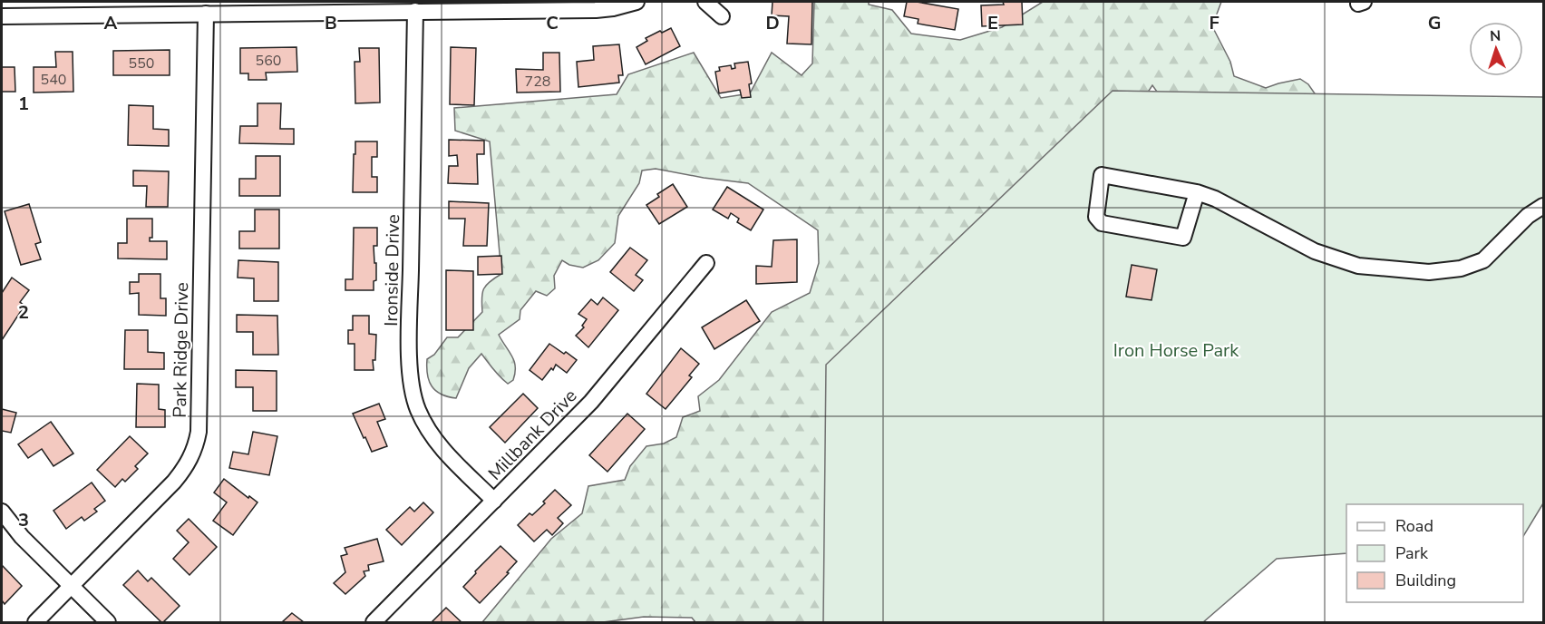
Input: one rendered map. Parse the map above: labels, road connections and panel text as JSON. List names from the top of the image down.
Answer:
{
  "streets": {
    "street": ["Ironside Drive", "Park Ridge Drive", "Millbank Drive"]
  },
  "crossings": [
    ["Ironside Drive", "Millbank Drive"]
  ],
  "parks": ["Iron Horse Park"],
  "house_numbers": [
    "560",
    "550",
    "540",
    "728"
  ],
  "legend": ["Road", "Park", "Building"],
  "north": "top",
  "grid": {
    "columns": [
      "A",
      "B",
      "C",
      "D",
      "E",
      "F",
      "G"
    ],
    "rows": ["1", "2", "3"]
  }
}
